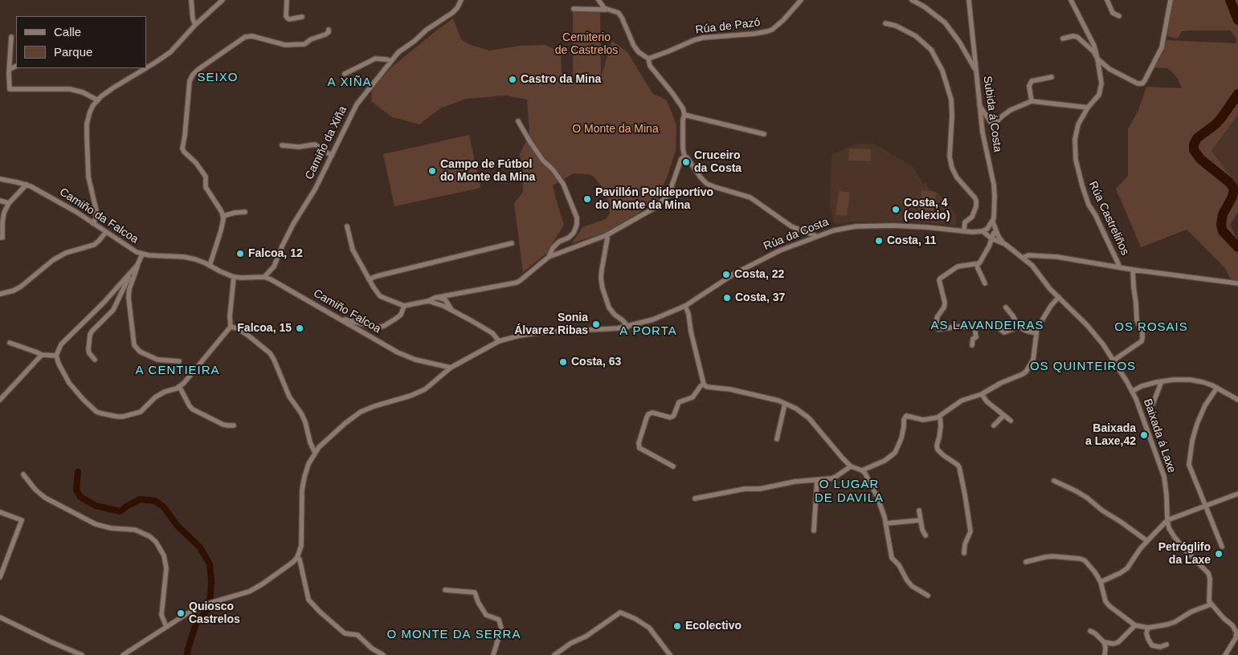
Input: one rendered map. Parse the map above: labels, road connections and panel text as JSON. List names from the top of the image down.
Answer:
{
  "streets": {
    "street": [
      "Rúa de Pazó",
      "Subida á Costa",
      "Camiño da Xiña",
      "Camiño da Falcoa",
      "Rúa Castreliños",
      "Rúa da Costa",
      "Camiño Falcoa",
      "Baixada á Laxe"
    ]
  },
  "crossings": [
    ["Subida á Costa", "Baixada á Laxe"],
    ["Camiño da Xiña", "Camiño Falcoa"],
    ["Camiño da Falcoa", "Camiño Falcoa"],
    ["Rúa da Costa", "Camiño Falcoa"],
    ["Rúa da Costa", "Baixada á Laxe"]
  ],
  "districts": [
    "SEIXO",
    "A XIÑA",
    "AS LAVANDEIRAS",
    "OS ROSAIS",
    "A PORTA",
    "OS QUINTEIROS",
    "A CENTIEIRA",
    "O LUGAR DE DAVILA",
    "O MONTE DA SERRA"
  ],
  "parks": ["Cemiterio de Castrelos", "O Monte da Mina"],
  "places": [
    "Castro da Mina",
    "Cruceiro da Costa",
    "Campo de Fútbol do Monte da Mina",
    "Pavillón Polideportivo do Monte da Mina",
    "Costa, 4 (colexio)",
    "Costa, 11",
    "Falcoa, 12",
    "Costa, 22",
    "Costa, 37",
    "Sonia Álvarez Ribas",
    "Falcoa, 15",
    "Costa, 63",
    "Baixada a Laxe,42",
    "Petróglifo da Laxe",
    "Quiosco Castrelos",
    "Ecolectivo"
  ],
  "legend": ["Calle", "Parque"]
}
